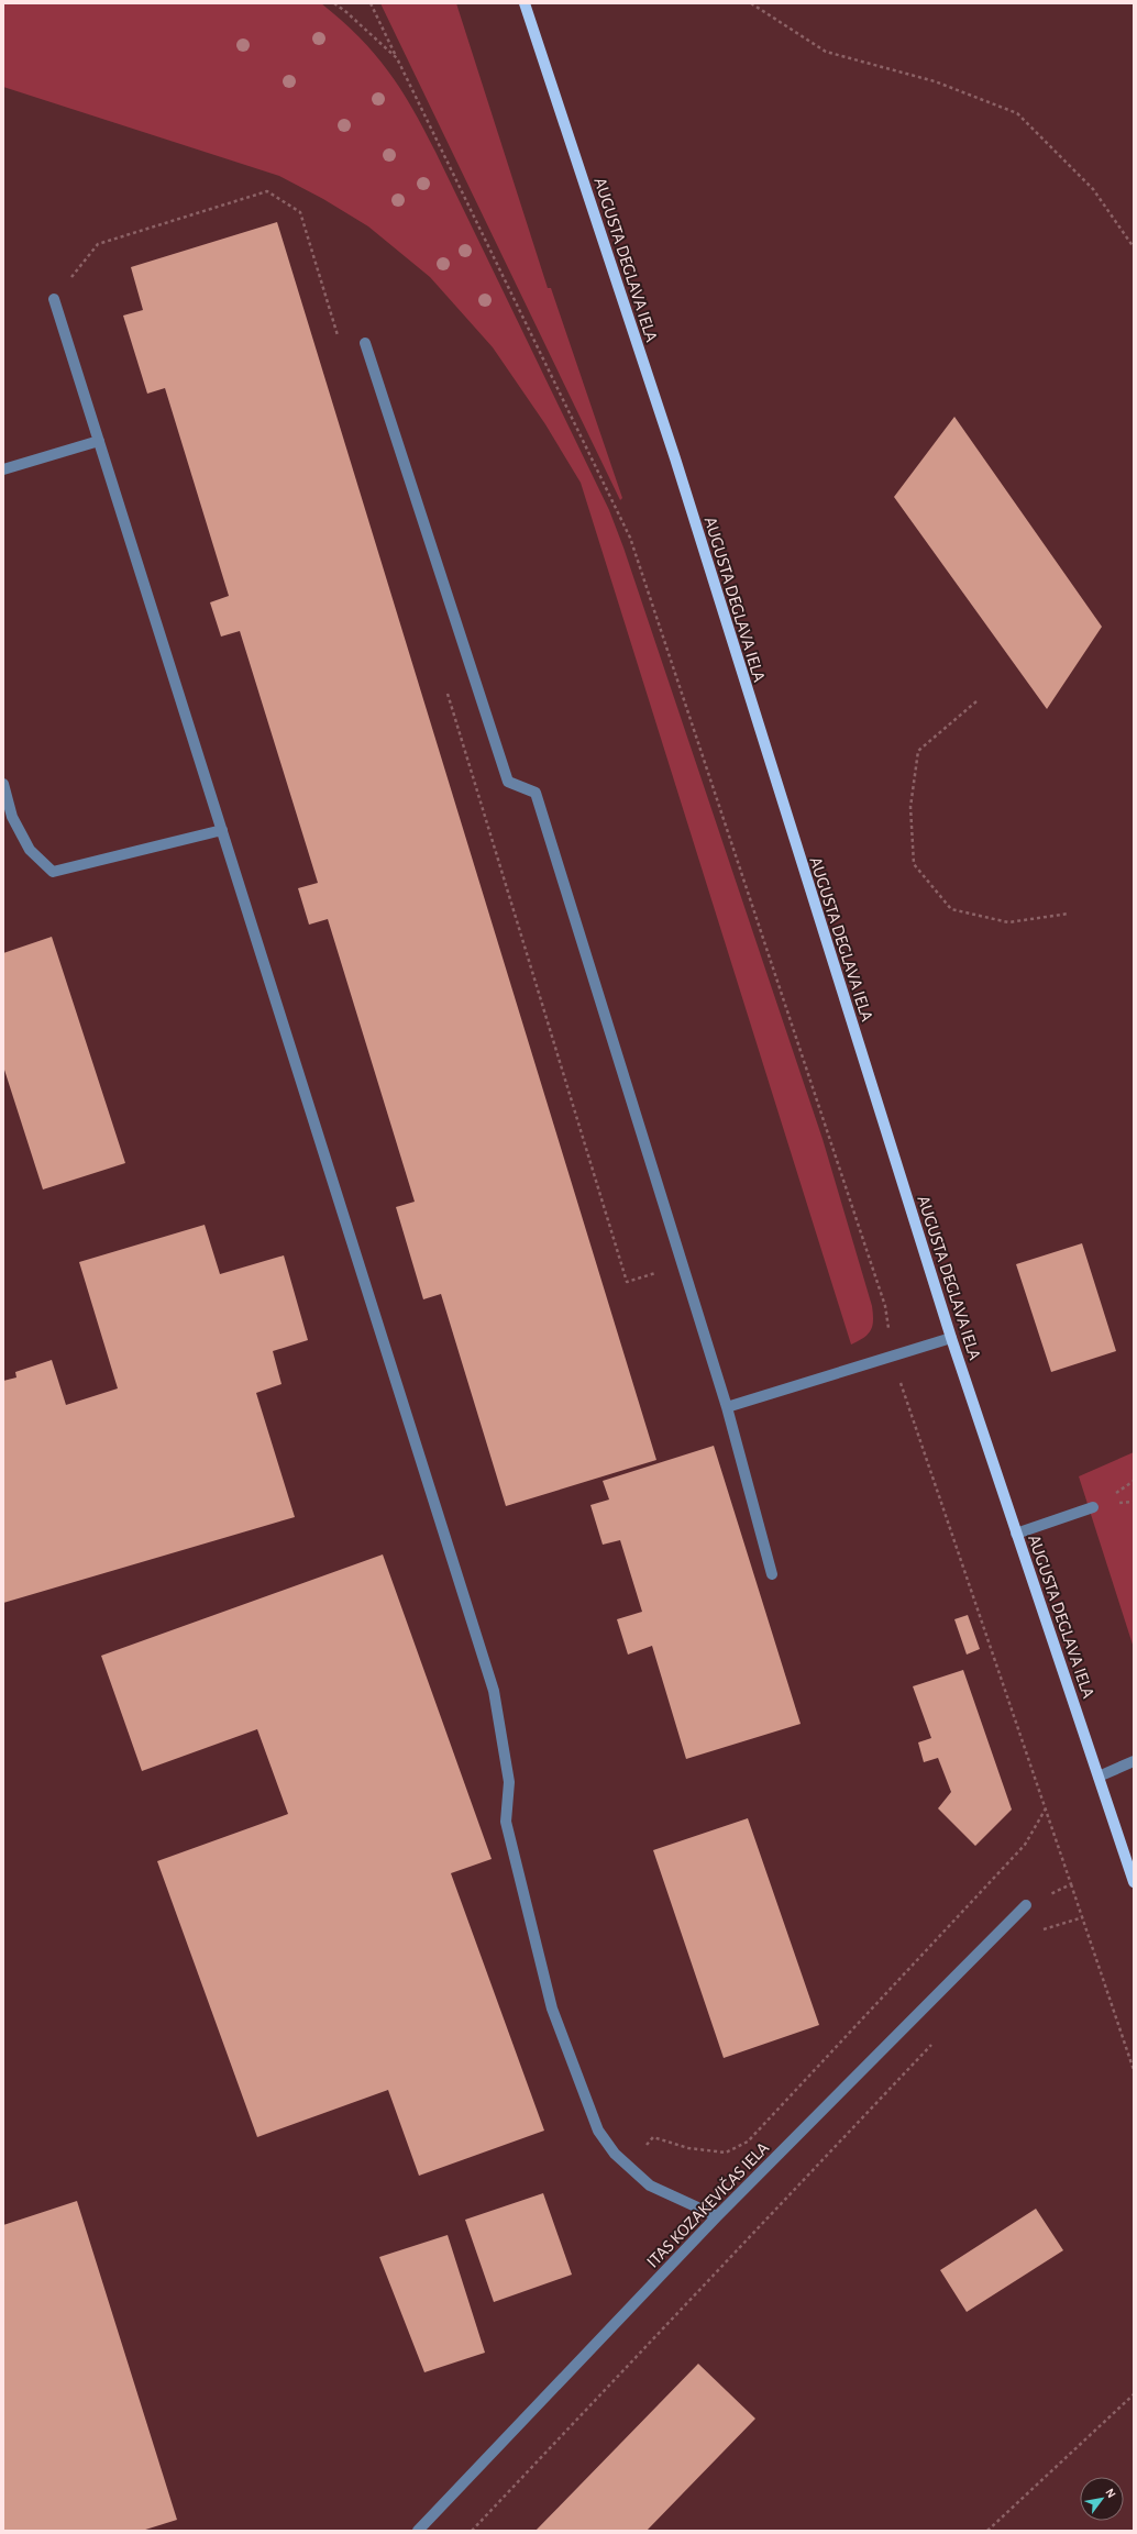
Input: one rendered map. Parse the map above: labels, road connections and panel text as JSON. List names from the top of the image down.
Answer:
{
  "streets": {
    "main road": ["AUGUSTA DEGLAVA IELA"],
    "street": ["ITAS KOZAKEVIČAS IELA"]
  },
  "north": "top right"
}
